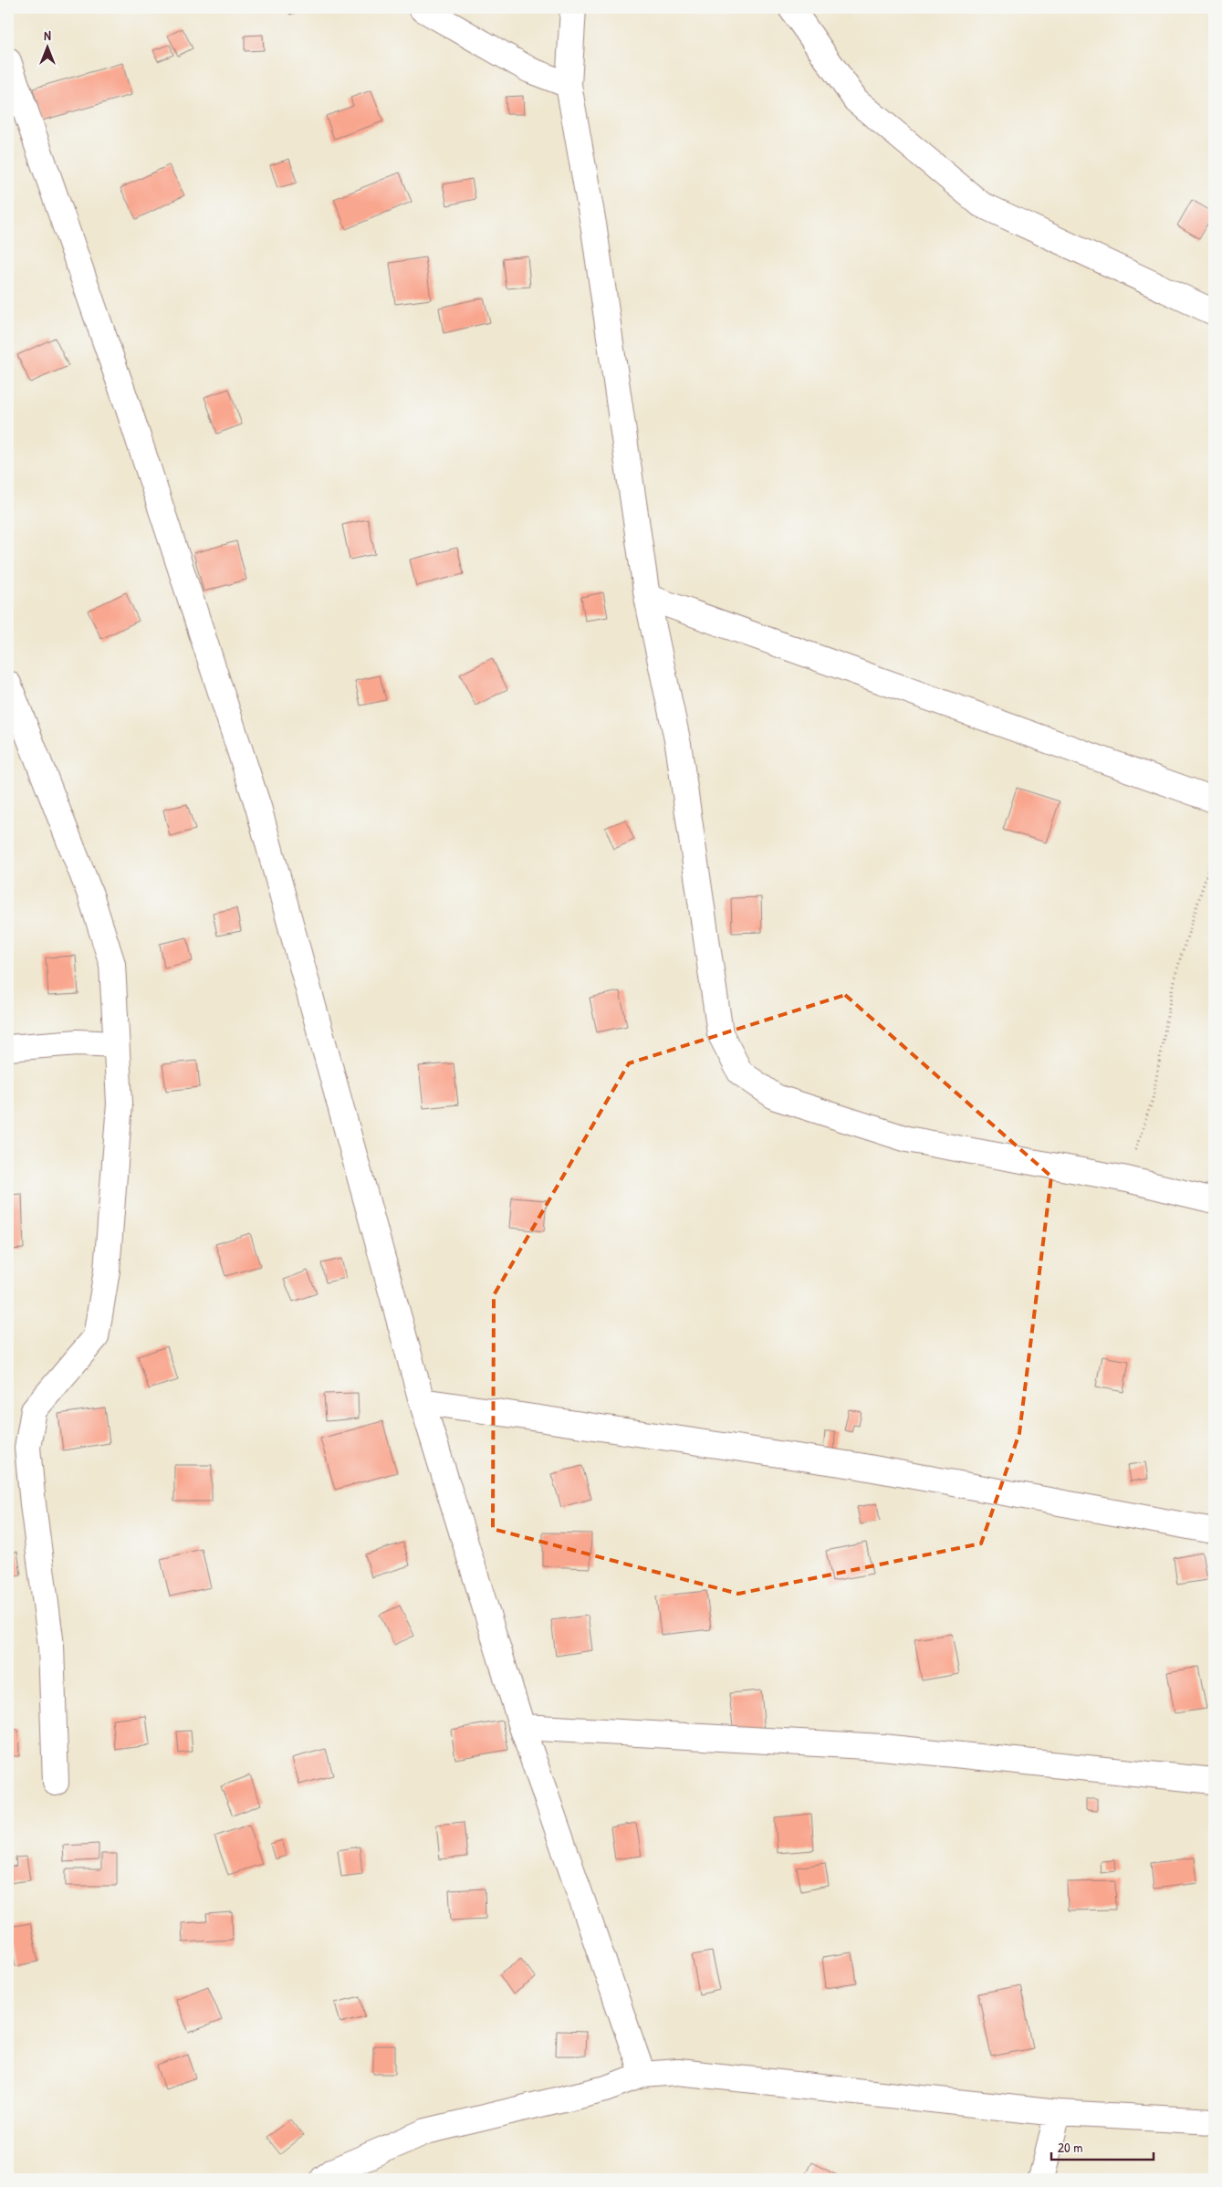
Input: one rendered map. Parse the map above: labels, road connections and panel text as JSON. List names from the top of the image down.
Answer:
{
  "scale_bar": "20 m",
  "north": "top"
}
